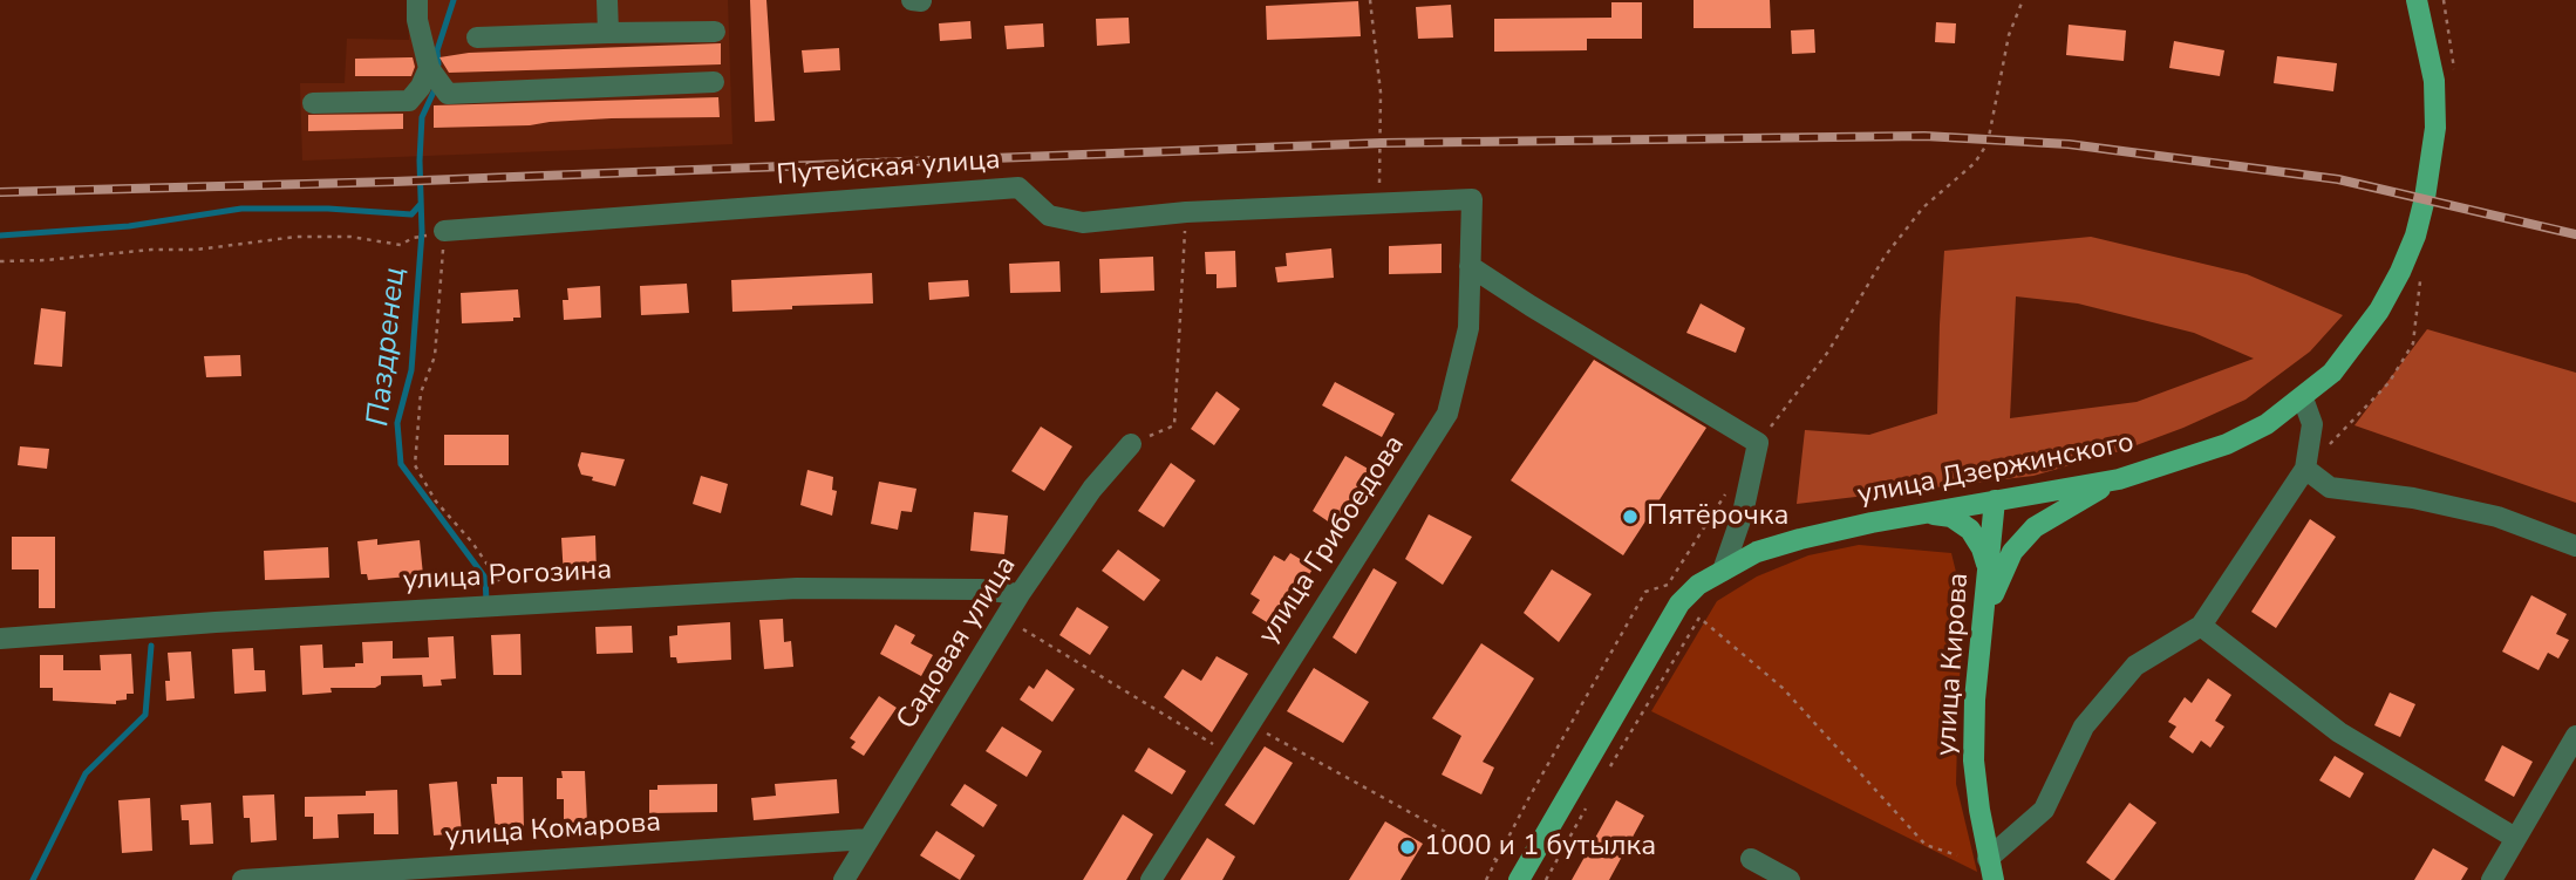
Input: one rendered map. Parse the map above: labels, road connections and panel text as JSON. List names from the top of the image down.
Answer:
{
  "streets": {
    "main road": ["улица Дзержинского", "улица Кирова"],
    "street": [
      "Путейская улица",
      "улица Грибоедова",
      "улица Рогозина",
      "Садовая улица",
      "улица Комарова"
    ]
  },
  "crossings": [
    ["Путейская улица", "улица Грибоедова"],
    ["улица Дзержинского", "улица Кирова"],
    ["улица Рогозина", "Садовая улица"],
    ["Садовая улица", "улица Комарова"]
  ],
  "water": ["Паздренец"],
  "places": ["Пятёрочка", "1000 и 1 бутылка"]
}
